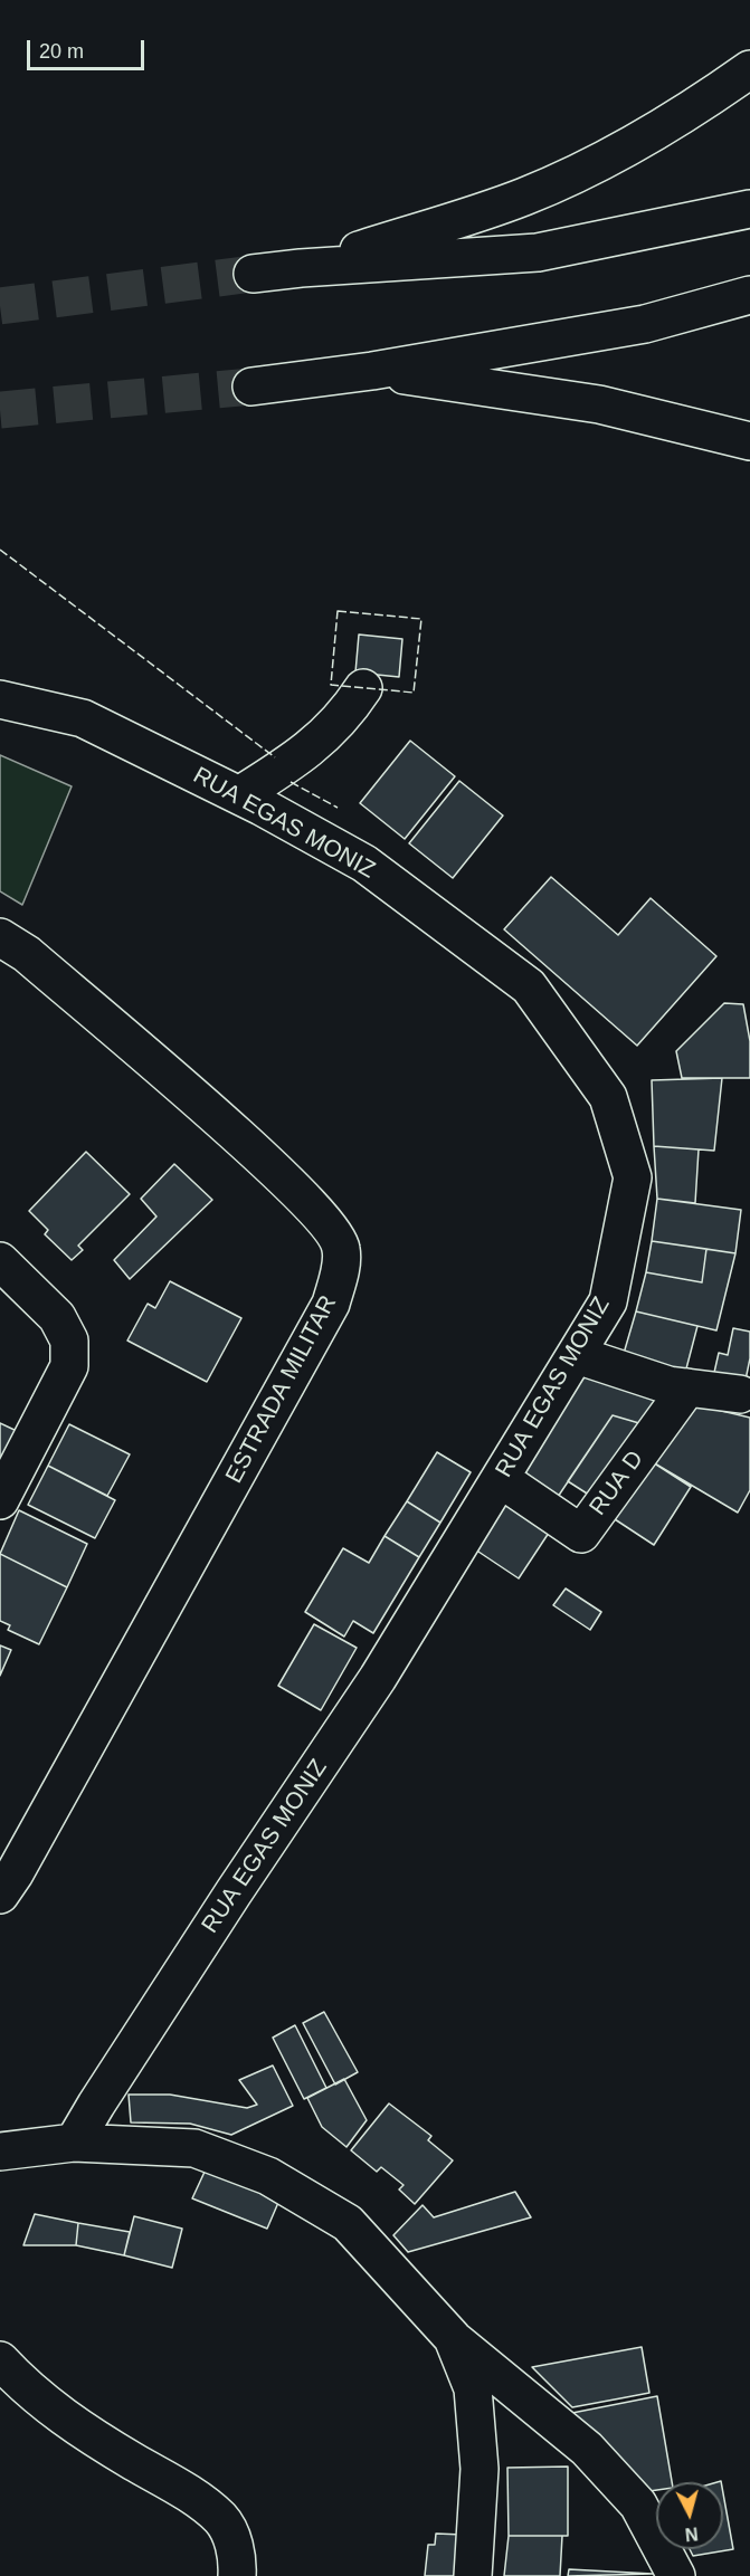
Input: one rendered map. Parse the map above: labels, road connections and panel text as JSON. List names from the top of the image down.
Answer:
{
  "streets": {
    "main road": ["RUA EGAS MONIZ", "ESTRADA MILITAR", "RUA D"]
  },
  "crossings": [
    ["RUA EGAS MONIZ", "RUA D"]
  ],
  "scale_bar": "20 m",
  "north": "bottom"
}
